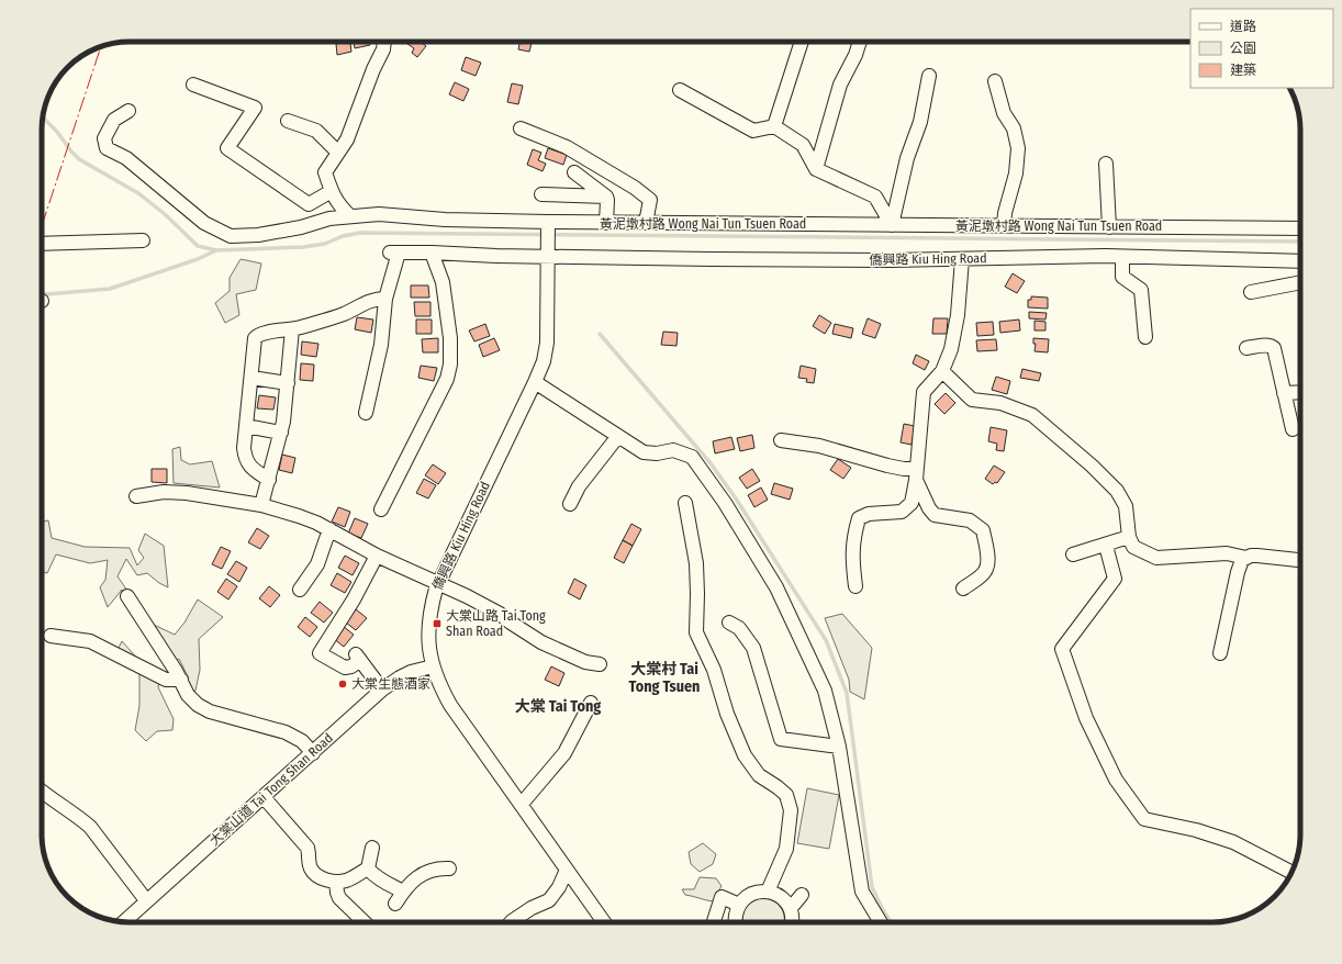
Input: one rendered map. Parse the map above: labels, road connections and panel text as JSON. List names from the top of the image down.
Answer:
{
  "streets": {
    "street": ["黃泥墩村路 Wong Nai Tun Tsuen Road", "僑興路 Kiu Hing Road", "大棠山道 Tai Tong Shan Road"]
  },
  "crossings": [
    ["黃泥墩村路 Wong Nai Tun Tsuen Road", "僑興路 Kiu Hing Road"],
    ["僑興路 Kiu Hing Road", "大棠山道 Tai Tong Shan Road"]
  ],
  "districts": ["大棠村 Tai Tong Tsuen", "大棠 Tai Tong"],
  "places": {
    "transit": ["大棠山路 Tai Tong Shan Road"],
    "other": ["大棠生態酒家"]
  },
  "legend": ["道路", "公園", "建築"]
}
